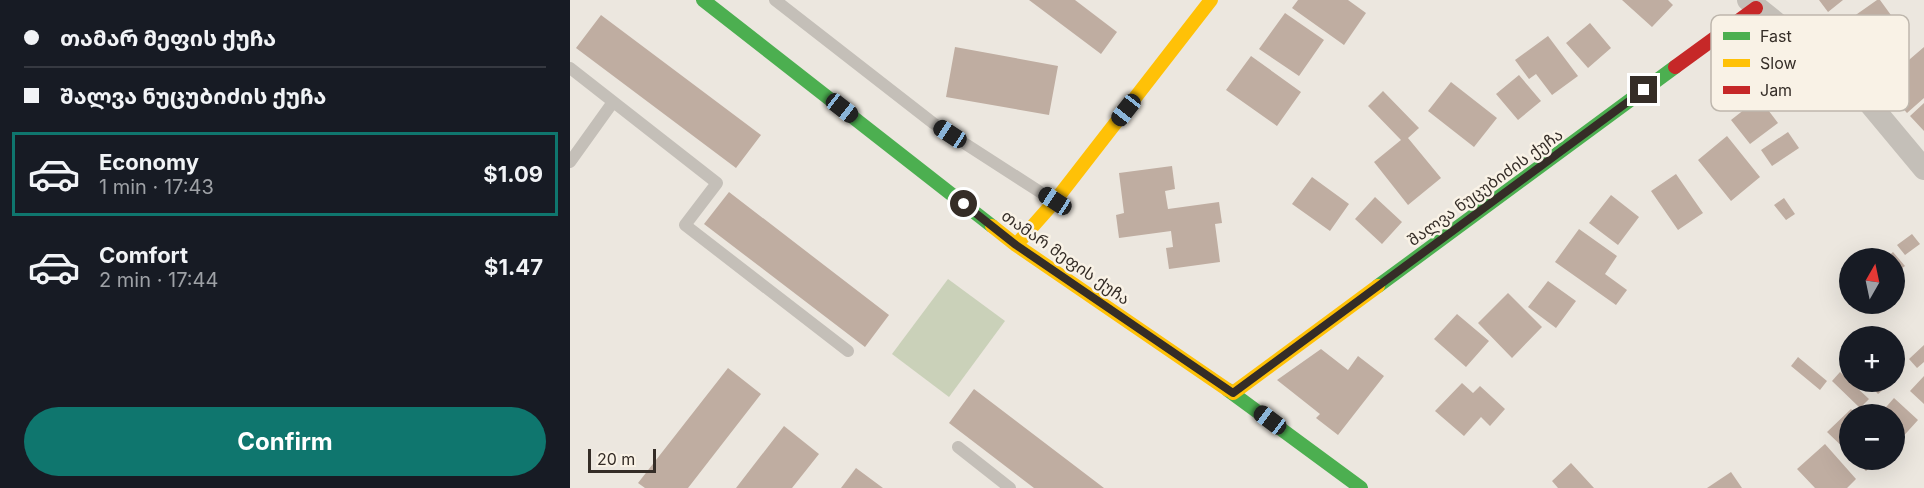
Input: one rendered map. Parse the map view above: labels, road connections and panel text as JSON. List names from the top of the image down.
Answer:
{
  "streets": {
    "street": ["შალვა ნუცუბიძის ქუჩა", "თამარ მეფის ქუჩა"]
  },
  "crossings": [
    ["შალვა ნუცუბიძის ქუჩა", "თამარ მეფის ქუჩა"]
  ],
  "legend": ["Fast", "Slow", "Jam"],
  "scale_bar": "20 m",
  "north": "top",
  "page": {
    "banner": ["თამარ მეფის ქუჩა", "შალვა ნუცუბიძის ქუჩა"],
    "list": [
      {
        "name": "Economy",
        "note": "1 min · 17:43",
        "value": "$1.09"
      },
      {
        "name": "Comfort",
        "note": "2 min · 17:44",
        "value": "$1.47"
      }
    ],
    "map_buttons": ["+", "−"],
    "buttons": "Confirm",
    "scale": "20 m"
  }
}
